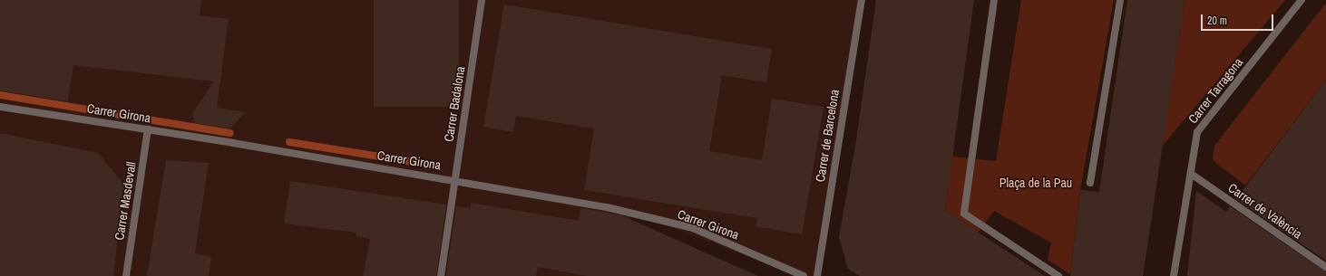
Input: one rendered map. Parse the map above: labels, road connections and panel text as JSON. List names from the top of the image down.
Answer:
{
  "streets": {
    "street": [
      "Carrer Tarragona",
      "Carrer Badalona",
      "Carrer Girona",
      "Carrer de Barcelona",
      "Carrer Masdevall",
      "Carrer de València"
    ]
  },
  "crossings": [
    ["Carrer Tarragona", "Carrer de València"],
    ["Carrer Badalona", "Carrer Girona"],
    ["Carrer Girona", "Carrer Masdevall"]
  ],
  "parks": ["Plaça de la Pau"],
  "scale_bar": "20 m"
}
